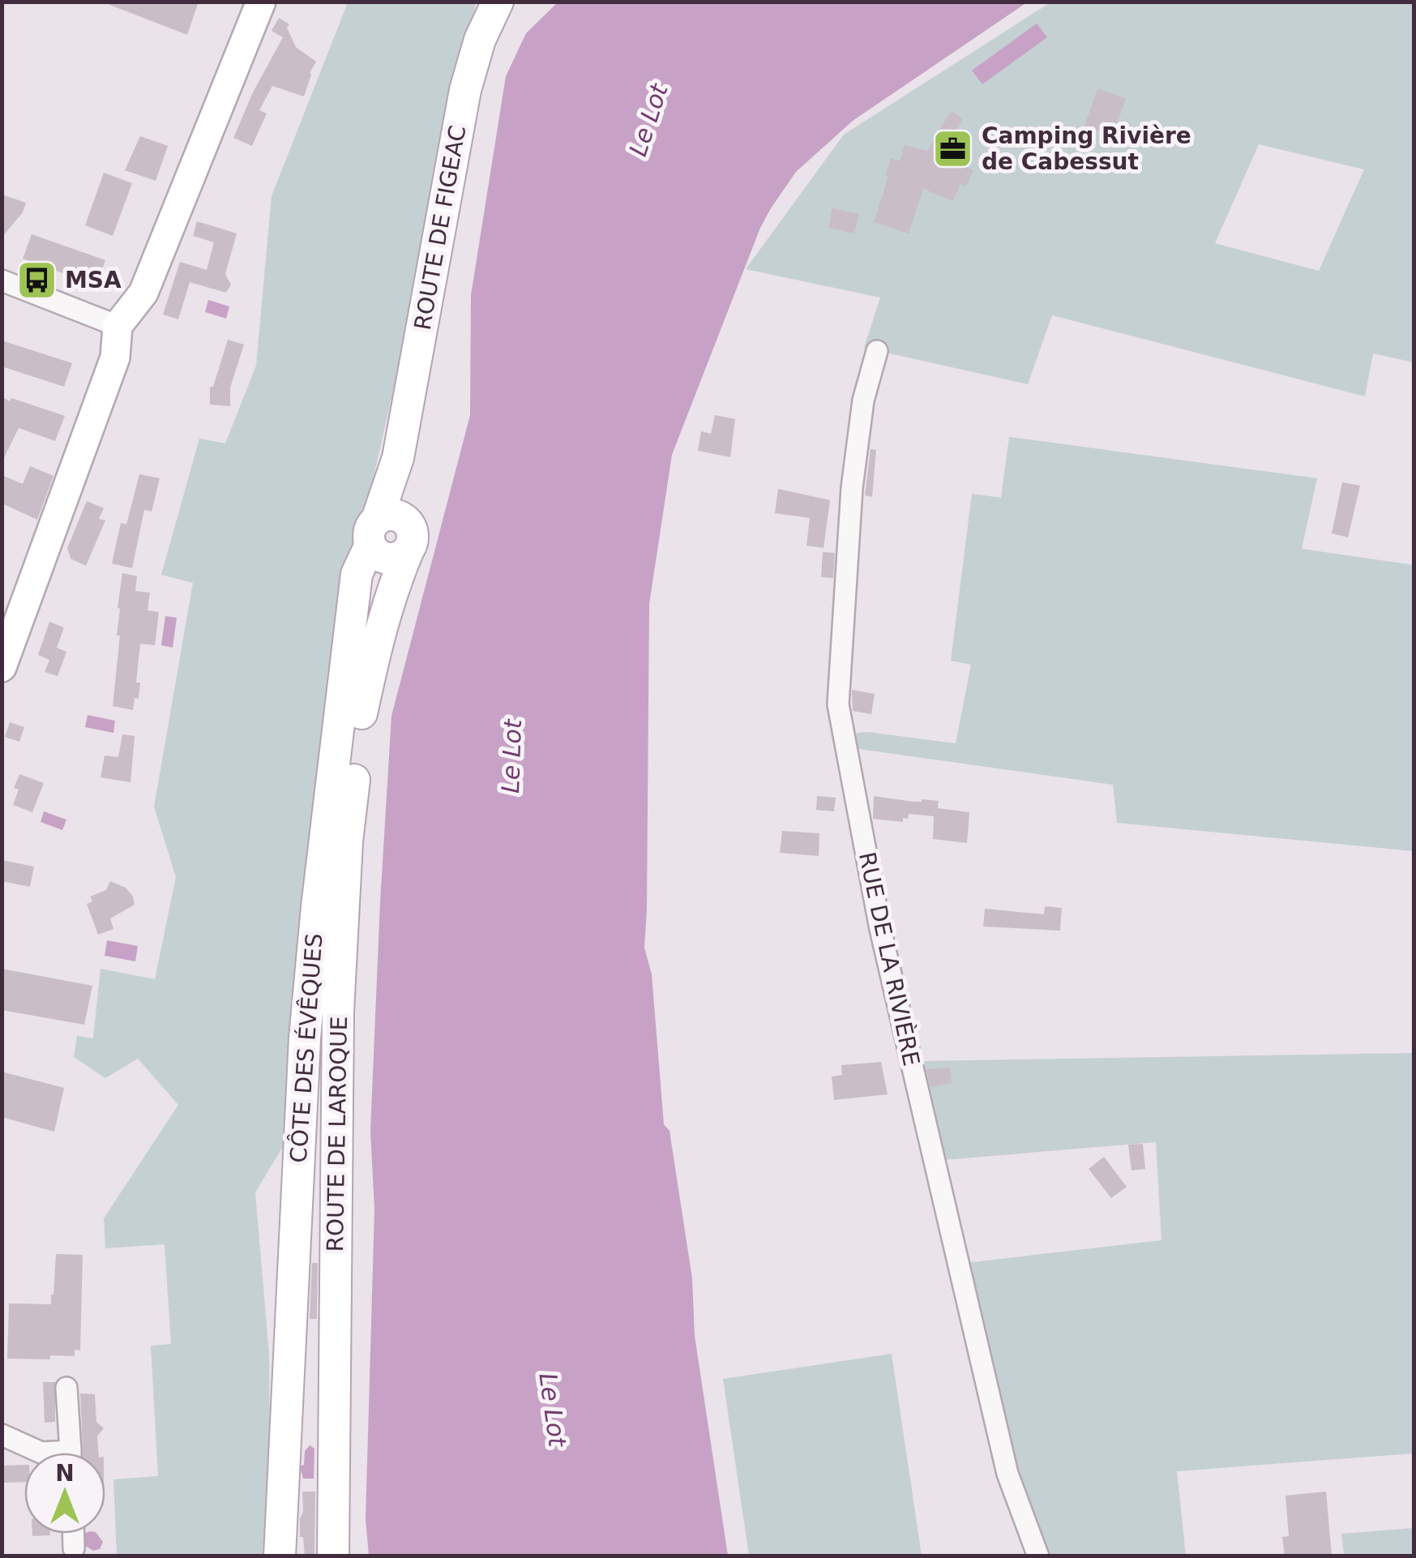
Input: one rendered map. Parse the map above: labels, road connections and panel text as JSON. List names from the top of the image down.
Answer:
{
  "streets": {
    "main road": ["ROUTE DE FIGEAC", "CÔTE DES ÉVÊQUES", "ROUTE DE LAROQUE"],
    "street": ["RUE DE LA RIVIÈRE"]
  },
  "crossings": [
    ["ROUTE DE FIGEAC", "CÔTE DES ÉVÊQUES"],
    ["ROUTE DE FIGEAC", "ROUTE DE LAROQUE"],
    ["CÔTE DES ÉVÊQUES", "ROUTE DE LAROQUE"]
  ],
  "water": ["Le Lot"],
  "places": {
    "office": ["Camping Rivière de Cabessut"],
    "bus stop": ["MSA"]
  },
  "north": "top"
}
